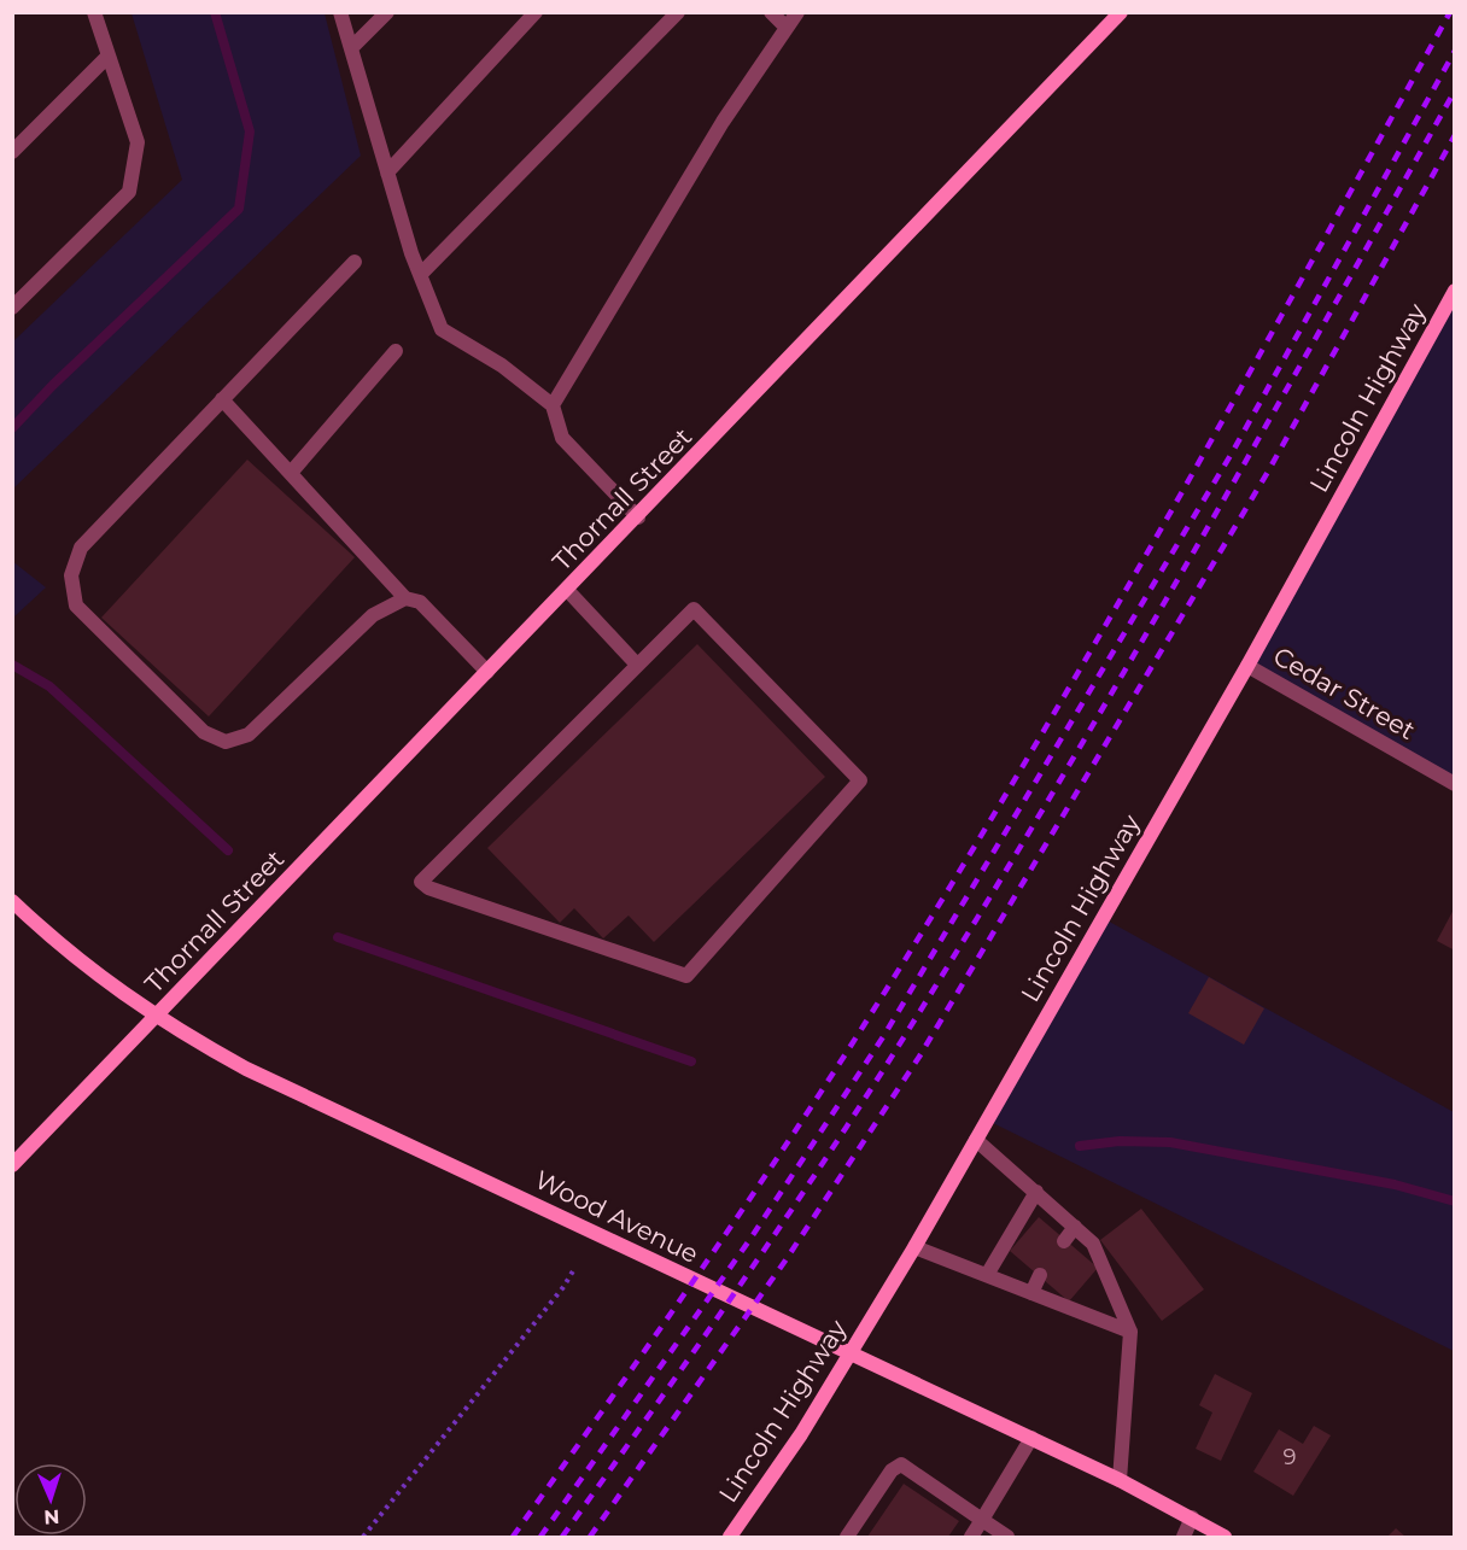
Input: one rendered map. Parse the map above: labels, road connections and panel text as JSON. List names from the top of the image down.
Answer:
{
  "streets": {
    "street": [
      "Lincoln Highway",
      "Thornall Street",
      "Cedar Street",
      "Wood Avenue"
    ]
  },
  "crossings": [
    ["Lincoln Highway", "Cedar Street"],
    ["Lincoln Highway", "Wood Avenue"],
    ["Thornall Street", "Wood Avenue"]
  ],
  "house_numbers": ["9"],
  "north": "bottom"
}
